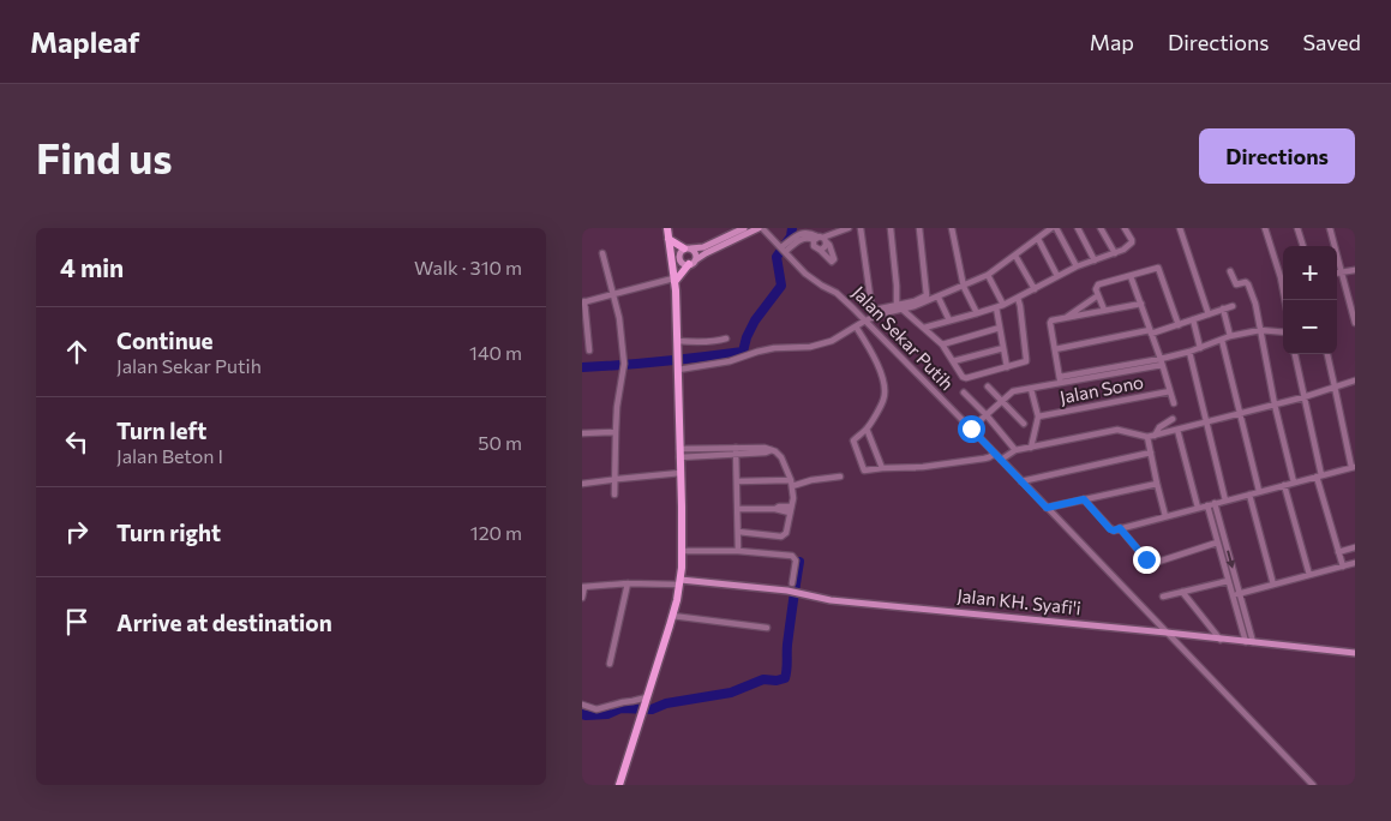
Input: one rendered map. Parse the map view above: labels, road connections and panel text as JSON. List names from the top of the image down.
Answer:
{
  "streets": {
    "main road": ["Jalan KH. Syafi'i"],
    "street": ["Jalan Sekar Putih", "Jalan Sono"]
  },
  "crossings": [
    ["Jalan Sekar Putih", "Jalan KH. Syafi'i"]
  ],
  "page": {
    "header": "Mapleaf",
    "nav": ["Map", "Directions", "Saved"],
    "buttons": "Directions",
    "title": "Find us",
    "heading": ["4 min", "Walk · 310 m"],
    "map_buttons": ["+", "−"],
    "list": [
      ["Continue", "Jalan Sekar Putih", "140 m"],
      ["Turn left", "Jalan Beton I", "50 m"],
      ["Turn right", "120 m"],
      "Arrive at destination"
    ]
  }
}
